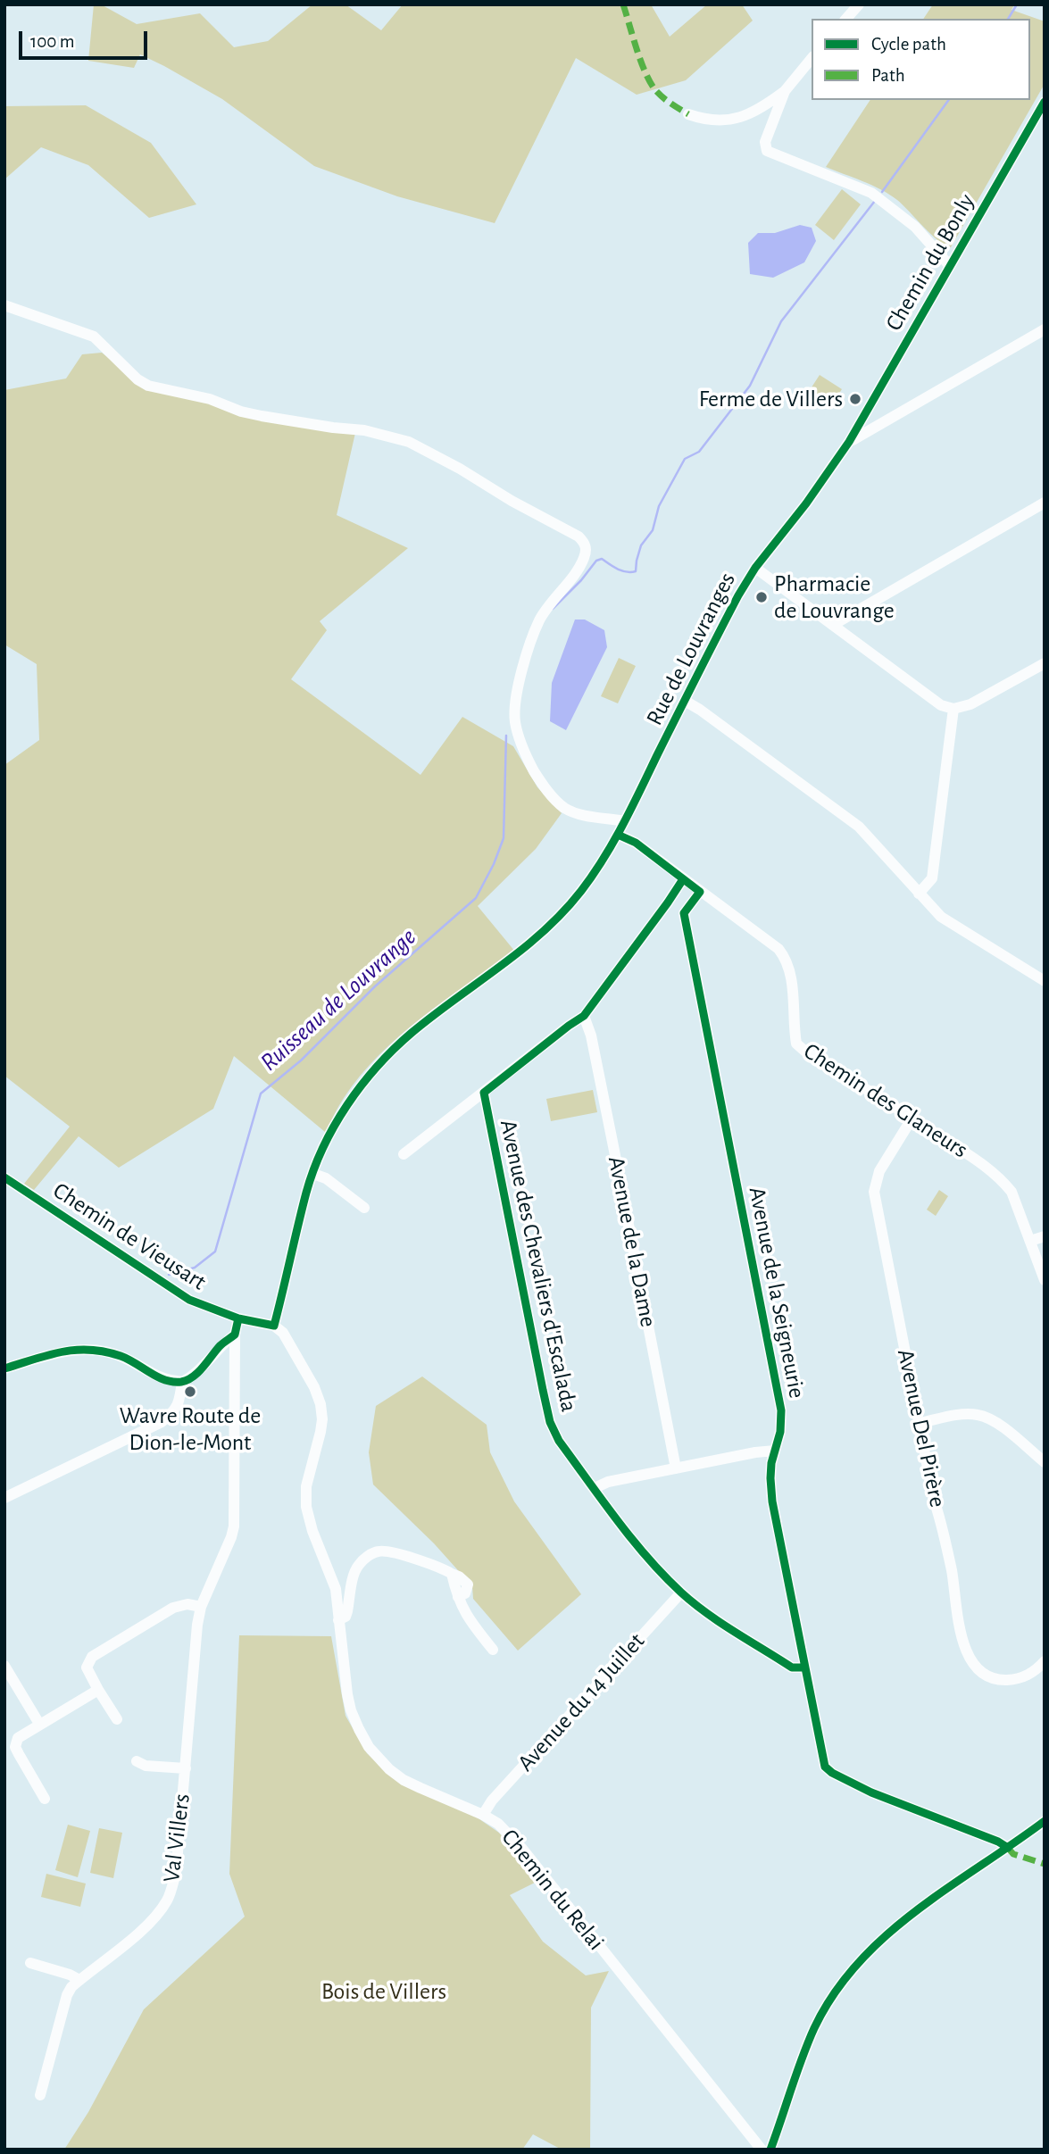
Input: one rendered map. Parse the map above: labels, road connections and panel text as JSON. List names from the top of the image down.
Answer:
{
  "streets": {
    "street": [
      "Chemin du Bonly",
      "Rue de Louvranges",
      "Chemin des Glaneurs",
      "Chemin de Vieusart",
      "Avenue de la Dame",
      "Avenue des Chevaliers d'Escalada",
      "Avenue de la Seigneurie",
      "Avenue Del Pirère",
      "Avenue du 14 Juillet",
      "Val Villers",
      "Chemin du Relai"
    ]
  },
  "crossings": [
    ["Chemin du Bonly", "Rue de Louvranges"],
    ["Rue de Louvranges", "Chemin des Glaneurs"],
    ["Rue de Louvranges", "Chemin de Vieusart"],
    ["Rue de Louvranges", "Chemin du Relai"],
    ["Chemin des Glaneurs", "Avenue Del Pirère"],
    ["Chemin de Vieusart", "Val Villers"],
    ["Chemin de Vieusart", "Chemin du Relai"],
    ["Avenue des Chevaliers d'Escalada", "Avenue de la Seigneurie"],
    ["Avenue des Chevaliers d'Escalada", "Avenue du 14 Juillet"],
    ["Avenue du 14 Juillet", "Chemin du Relai"]
  ],
  "water": ["Ruisseau de Louvrange"],
  "parks": ["Bois de Villers"],
  "places": ["Ferme de Villers", "Pharmacie de Louvrange", "Wavre Route de Dion-le-Mont"],
  "legend": ["Cycle path", "Path"],
  "scale_bar": "100 m"
}
